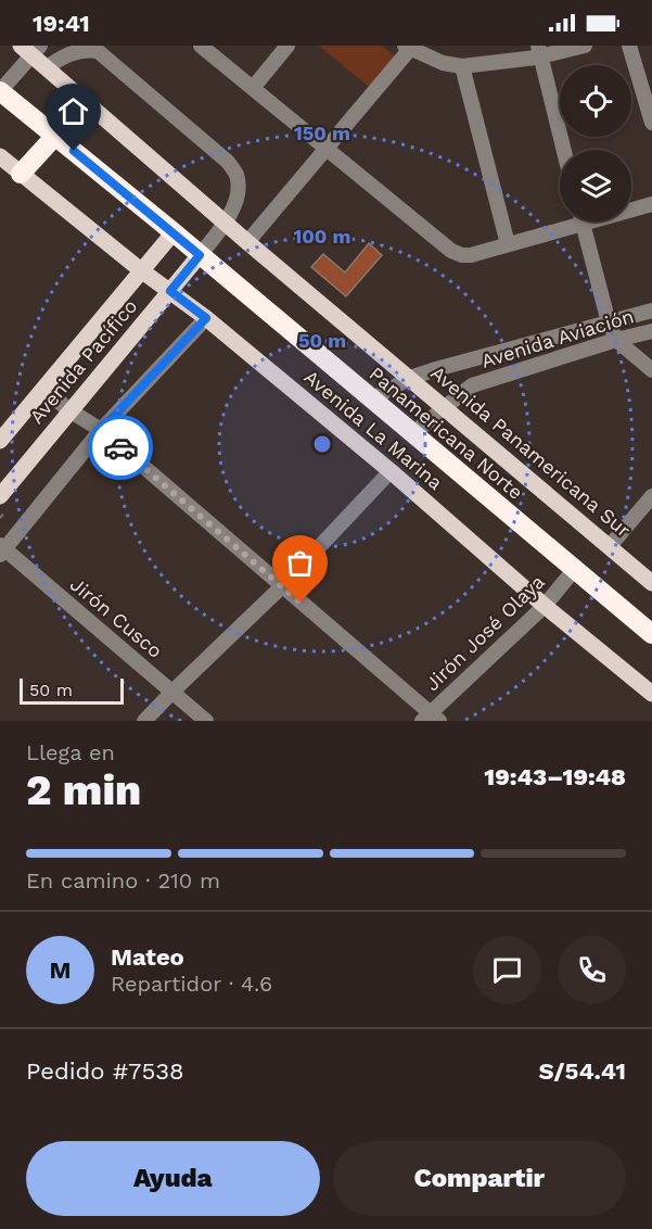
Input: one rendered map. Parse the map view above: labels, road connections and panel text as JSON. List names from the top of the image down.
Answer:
{
  "streets": {
    "highway": ["Panamericana Norte"],
    "main road": ["Avenida Pacífico", "Avenida La Marina", "Avenida Panamericana Sur"],
    "street": ["Avenida Aviación", "Jirón Cusco", "Jirón José Olaya"]
  },
  "crossings": [
    ["Avenida Aviación", "Panamericana Norte"],
    ["Avenida Aviación", "Avenida Panamericana Sur"],
    ["Avenida Pacífico", "Avenida La Marina"],
    ["Avenida Pacífico", "Panamericana Norte"],
    ["Avenida La Marina", "Jirón José Olaya"],
    ["Panamericana Norte", "Jirón José Olaya"]
  ],
  "scale_bar": "50 m",
  "page": {
    "status": "19:41",
    "scale": "50 m",
    "heading": ["2 min", "Llega en", "19:43–19:48"],
    "panel": [
      "Mateo",
      "Repartidor · 4.6",
      "Pedido #7538",
      "S/54.41"
    ],
    "bar": "En camino · 210 m",
    "round": "M",
    "buttons": ["Ayuda", "Compartir"]
  },
  "rings": ["150 m", "100 m", "50 m"]
}
